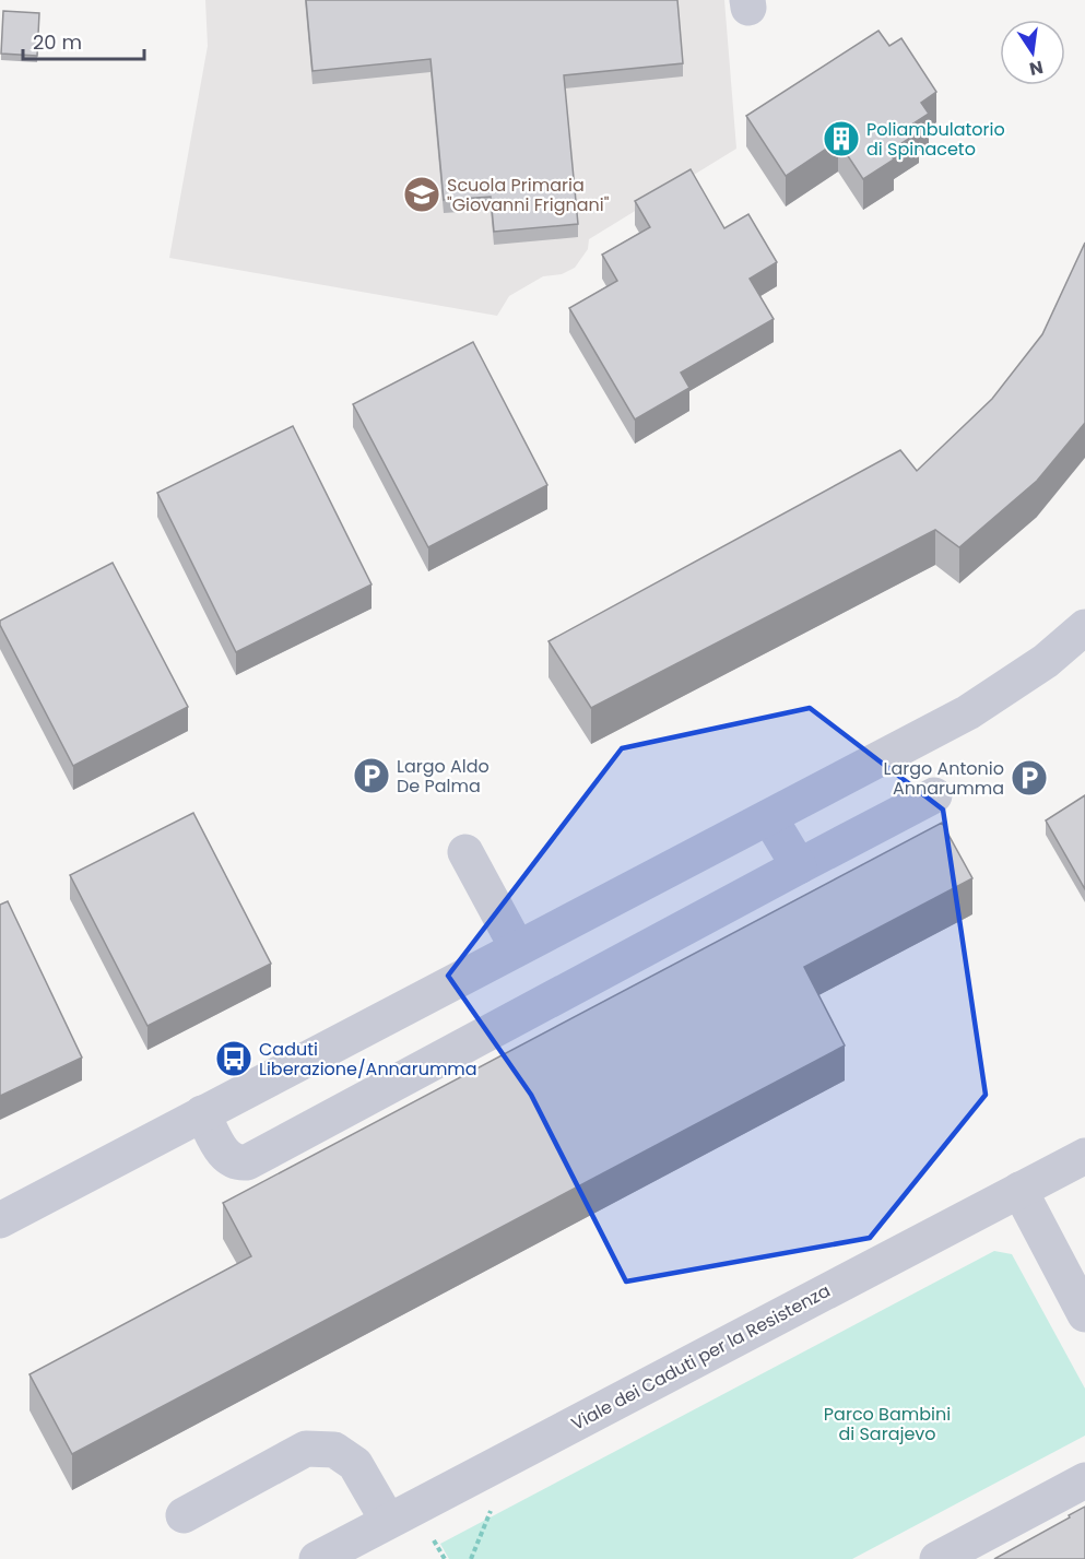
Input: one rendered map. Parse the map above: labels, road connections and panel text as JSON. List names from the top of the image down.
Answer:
{
  "streets": {
    "street": ["Viale dei Caduti per la Resistenza"]
  },
  "parks": ["Parco Bambini di Sarajevo"],
  "places": {
    "building": ["Poliambulatorio di Spinaceto"],
    "school or university": ["Scuola Primaria \"Giovanni Frignani\""],
    "parking": ["Largo Aldo De Palma", "Largo Antonio Annarumma"],
    "bus stop": ["Caduti Liberazione/Annarumma"]
  },
  "scale_bar": "20 m",
  "north": "bottom"
}
